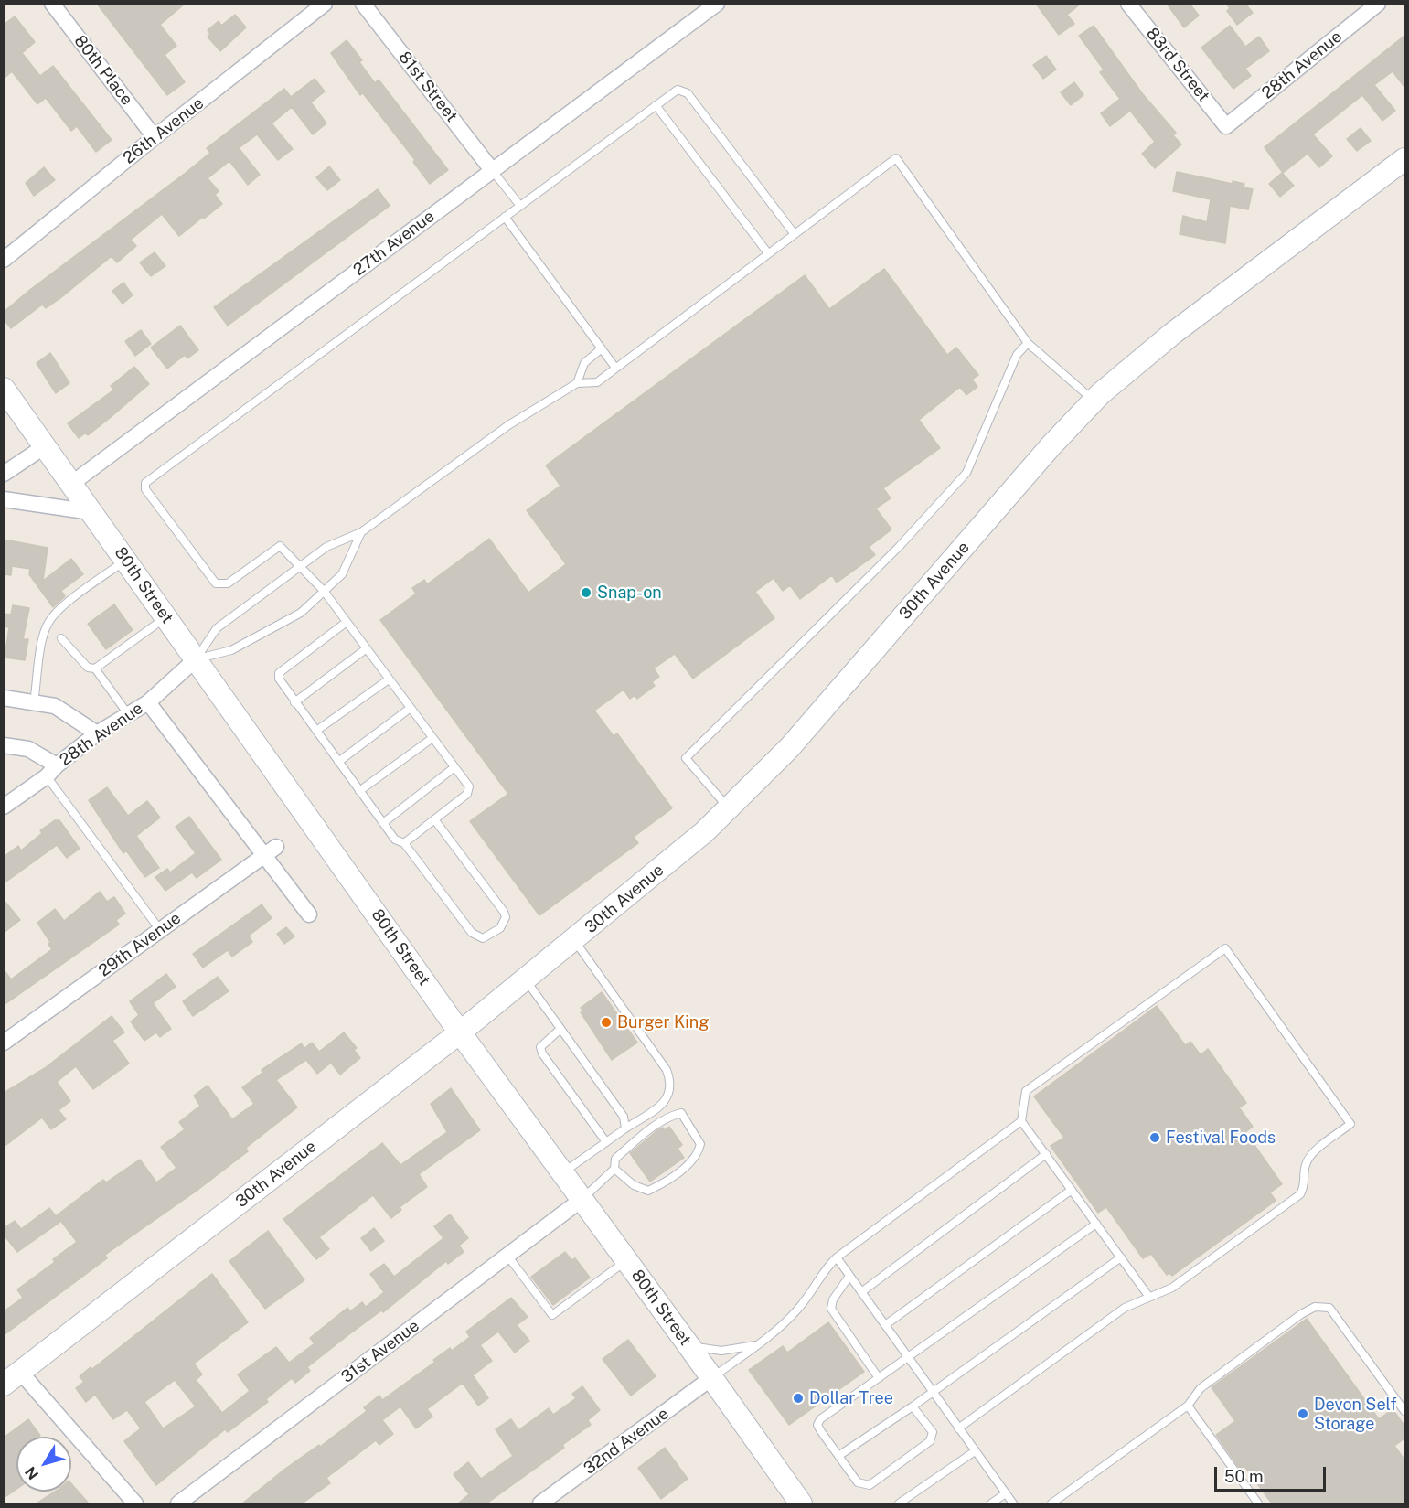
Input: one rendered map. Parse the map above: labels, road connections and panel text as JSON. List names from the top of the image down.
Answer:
{
  "streets": {
    "street": [
      "83rd Street",
      "28th Avenue",
      "80th Place",
      "81st Street",
      "26th Avenue",
      "27th Avenue",
      "30th Avenue",
      "80th Street",
      "29th Avenue",
      "31st Avenue",
      "32nd Avenue"
    ]
  },
  "crossings": [
    ["83rd Street", "28th Avenue"],
    ["28th Avenue", "80th Street"],
    ["80th Place", "26th Avenue"],
    ["81st Street", "27th Avenue"],
    ["27th Avenue", "80th Street"],
    ["30th Avenue", "80th Street"],
    ["80th Street", "31st Avenue"],
    ["80th Street", "32nd Avenue"]
  ],
  "places": [
    "Snap-on",
    "Burger King",
    "Festival Foods",
    "Dollar Tree",
    "Devon Self Storage"
  ],
  "scale_bar": "50 m",
  "north": "bottom left"
}
